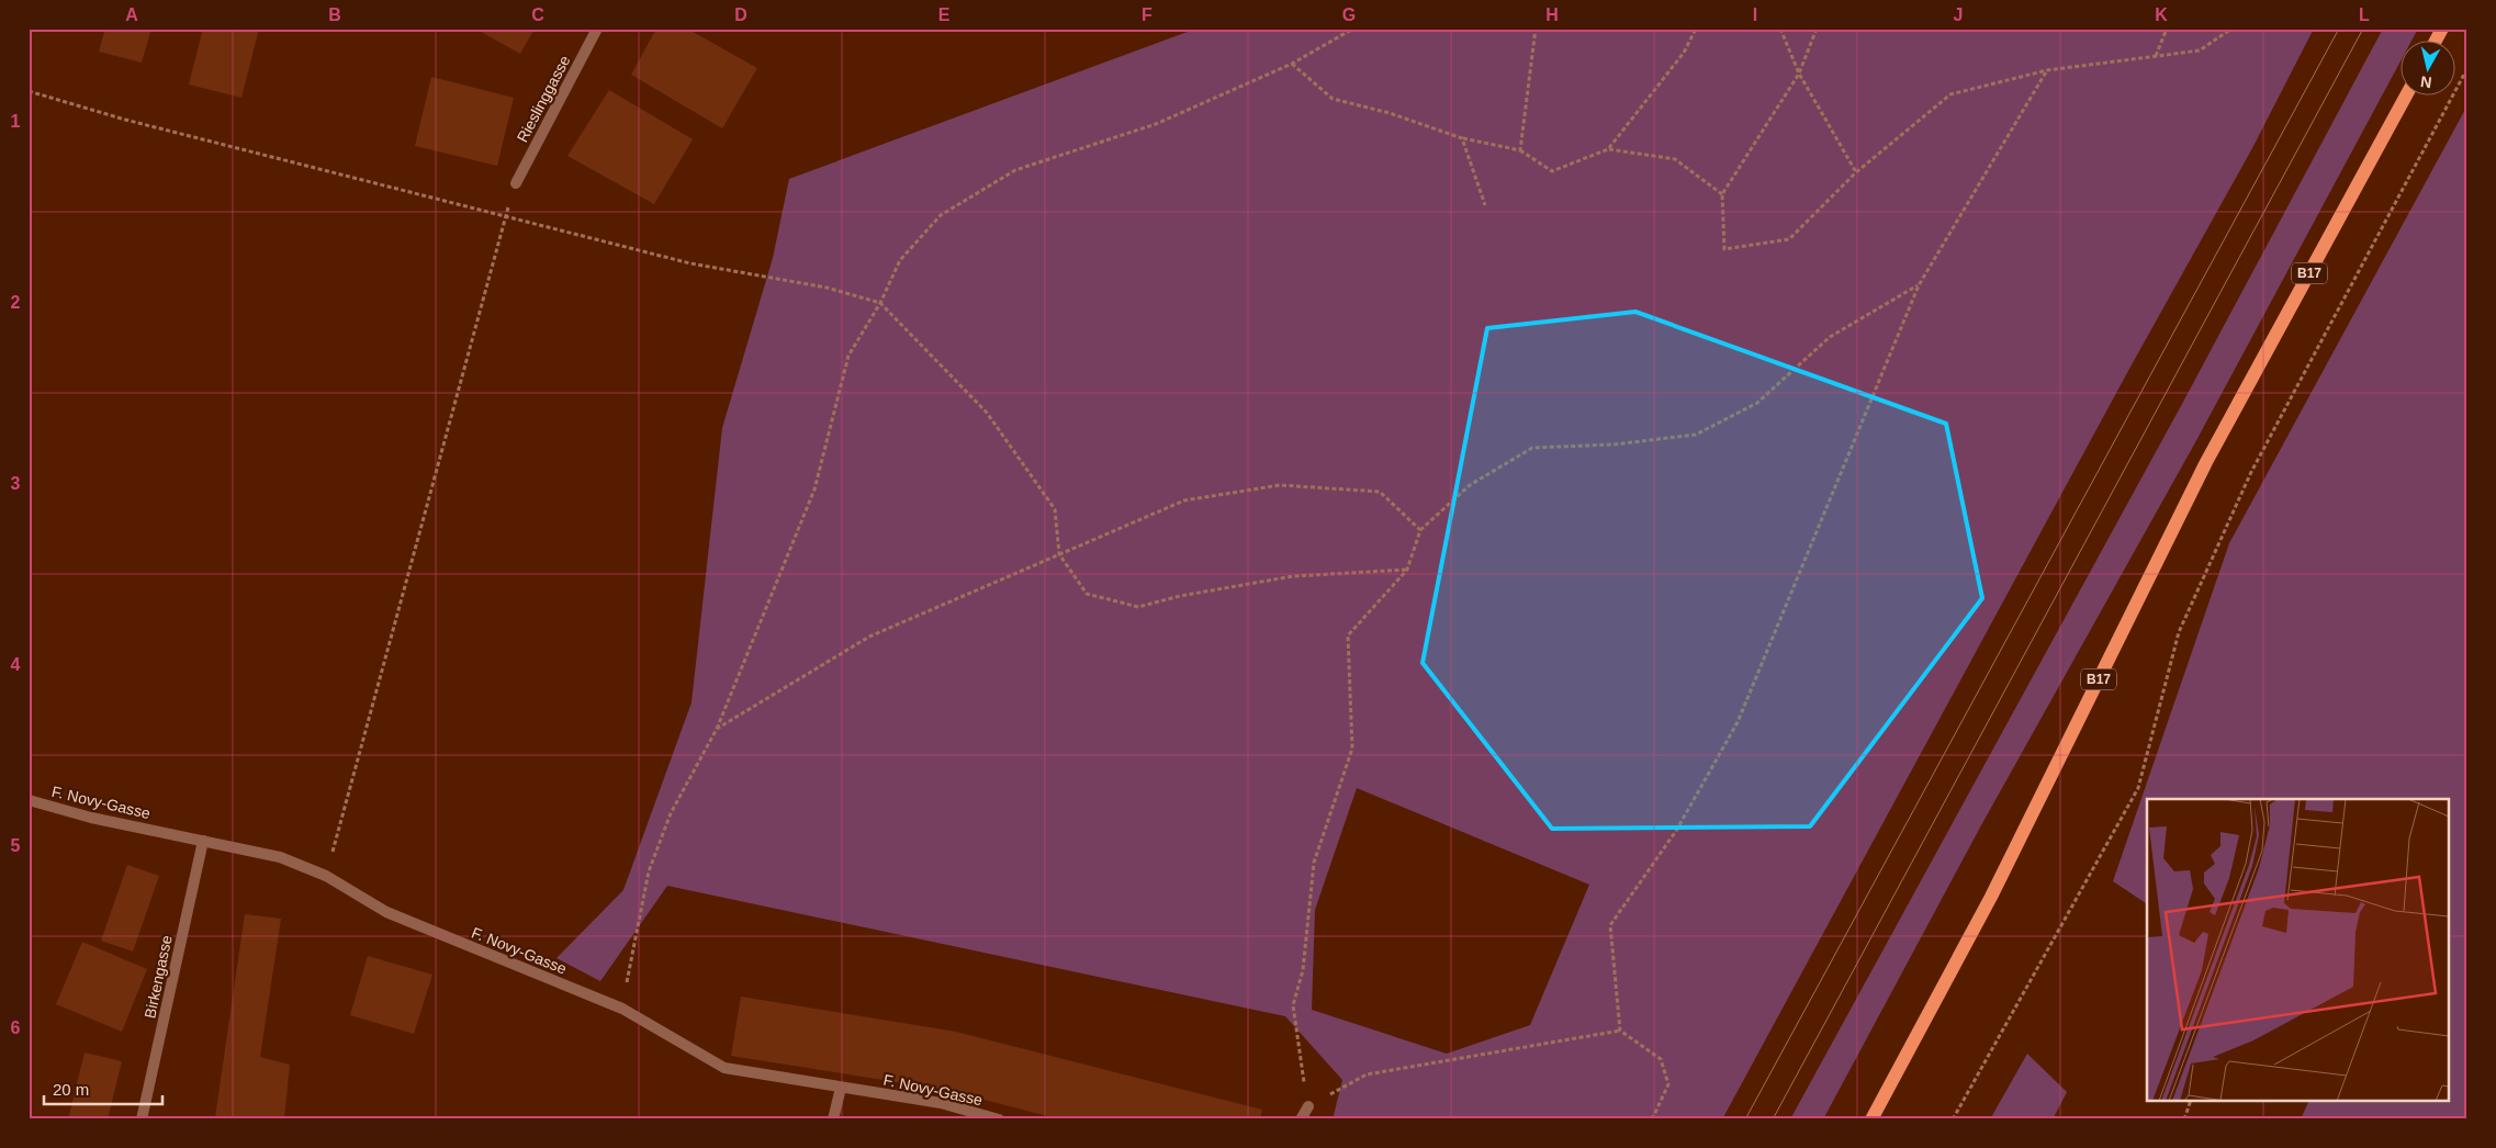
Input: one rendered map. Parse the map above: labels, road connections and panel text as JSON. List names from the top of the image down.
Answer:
{
  "streets": {
    "main road": ["B17"],
    "street": ["Rieslinggasse", "F. Novy-Gasse", "Birkengasse"]
  },
  "crossings": [
    ["F. Novy-Gasse", "Birkengasse"]
  ],
  "scale_bar": "20 m",
  "north": "bottom",
  "grid": {
    "columns": [
      "A",
      "B",
      "C",
      "D",
      "E",
      "F",
      "G",
      "H",
      "I",
      "J",
      "K",
      "L"
    ],
    "rows": [
      "1",
      "2",
      "3",
      "4",
      "5",
      "6"
    ]
  }
}
